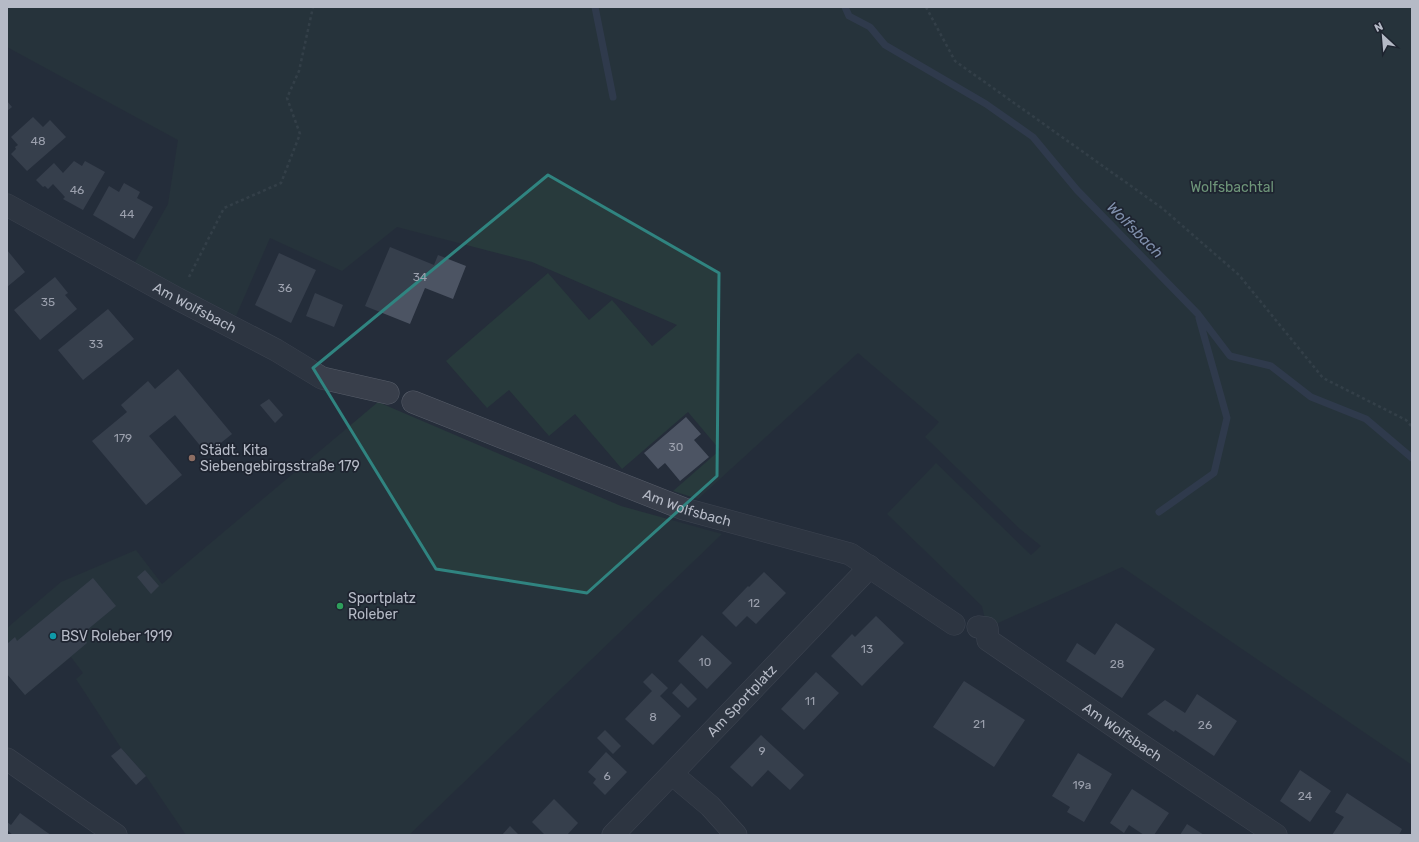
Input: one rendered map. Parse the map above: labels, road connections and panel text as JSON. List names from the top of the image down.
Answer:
{
  "streets": {
    "street": ["Am Wolfsbach", "Am Sportplatz"]
  },
  "crossings": [
    ["Am Wolfsbach", "Am Sportplatz"]
  ],
  "water": ["Wolfsbach"],
  "parks": ["Wolfsbachtal"],
  "places": ["Städt. Kita Siebengebirgsstraße 179", "Sportplatz Roleber", "BSV Roleber 1919"],
  "house_numbers": [
    "48",
    "46",
    "44",
    "34",
    "36",
    "35",
    "33",
    "179",
    "30",
    "12",
    "13",
    "10",
    "28",
    "11",
    "8",
    "21",
    "26",
    "9",
    "6",
    "19a",
    "24"
  ],
  "north": "top left"
}
